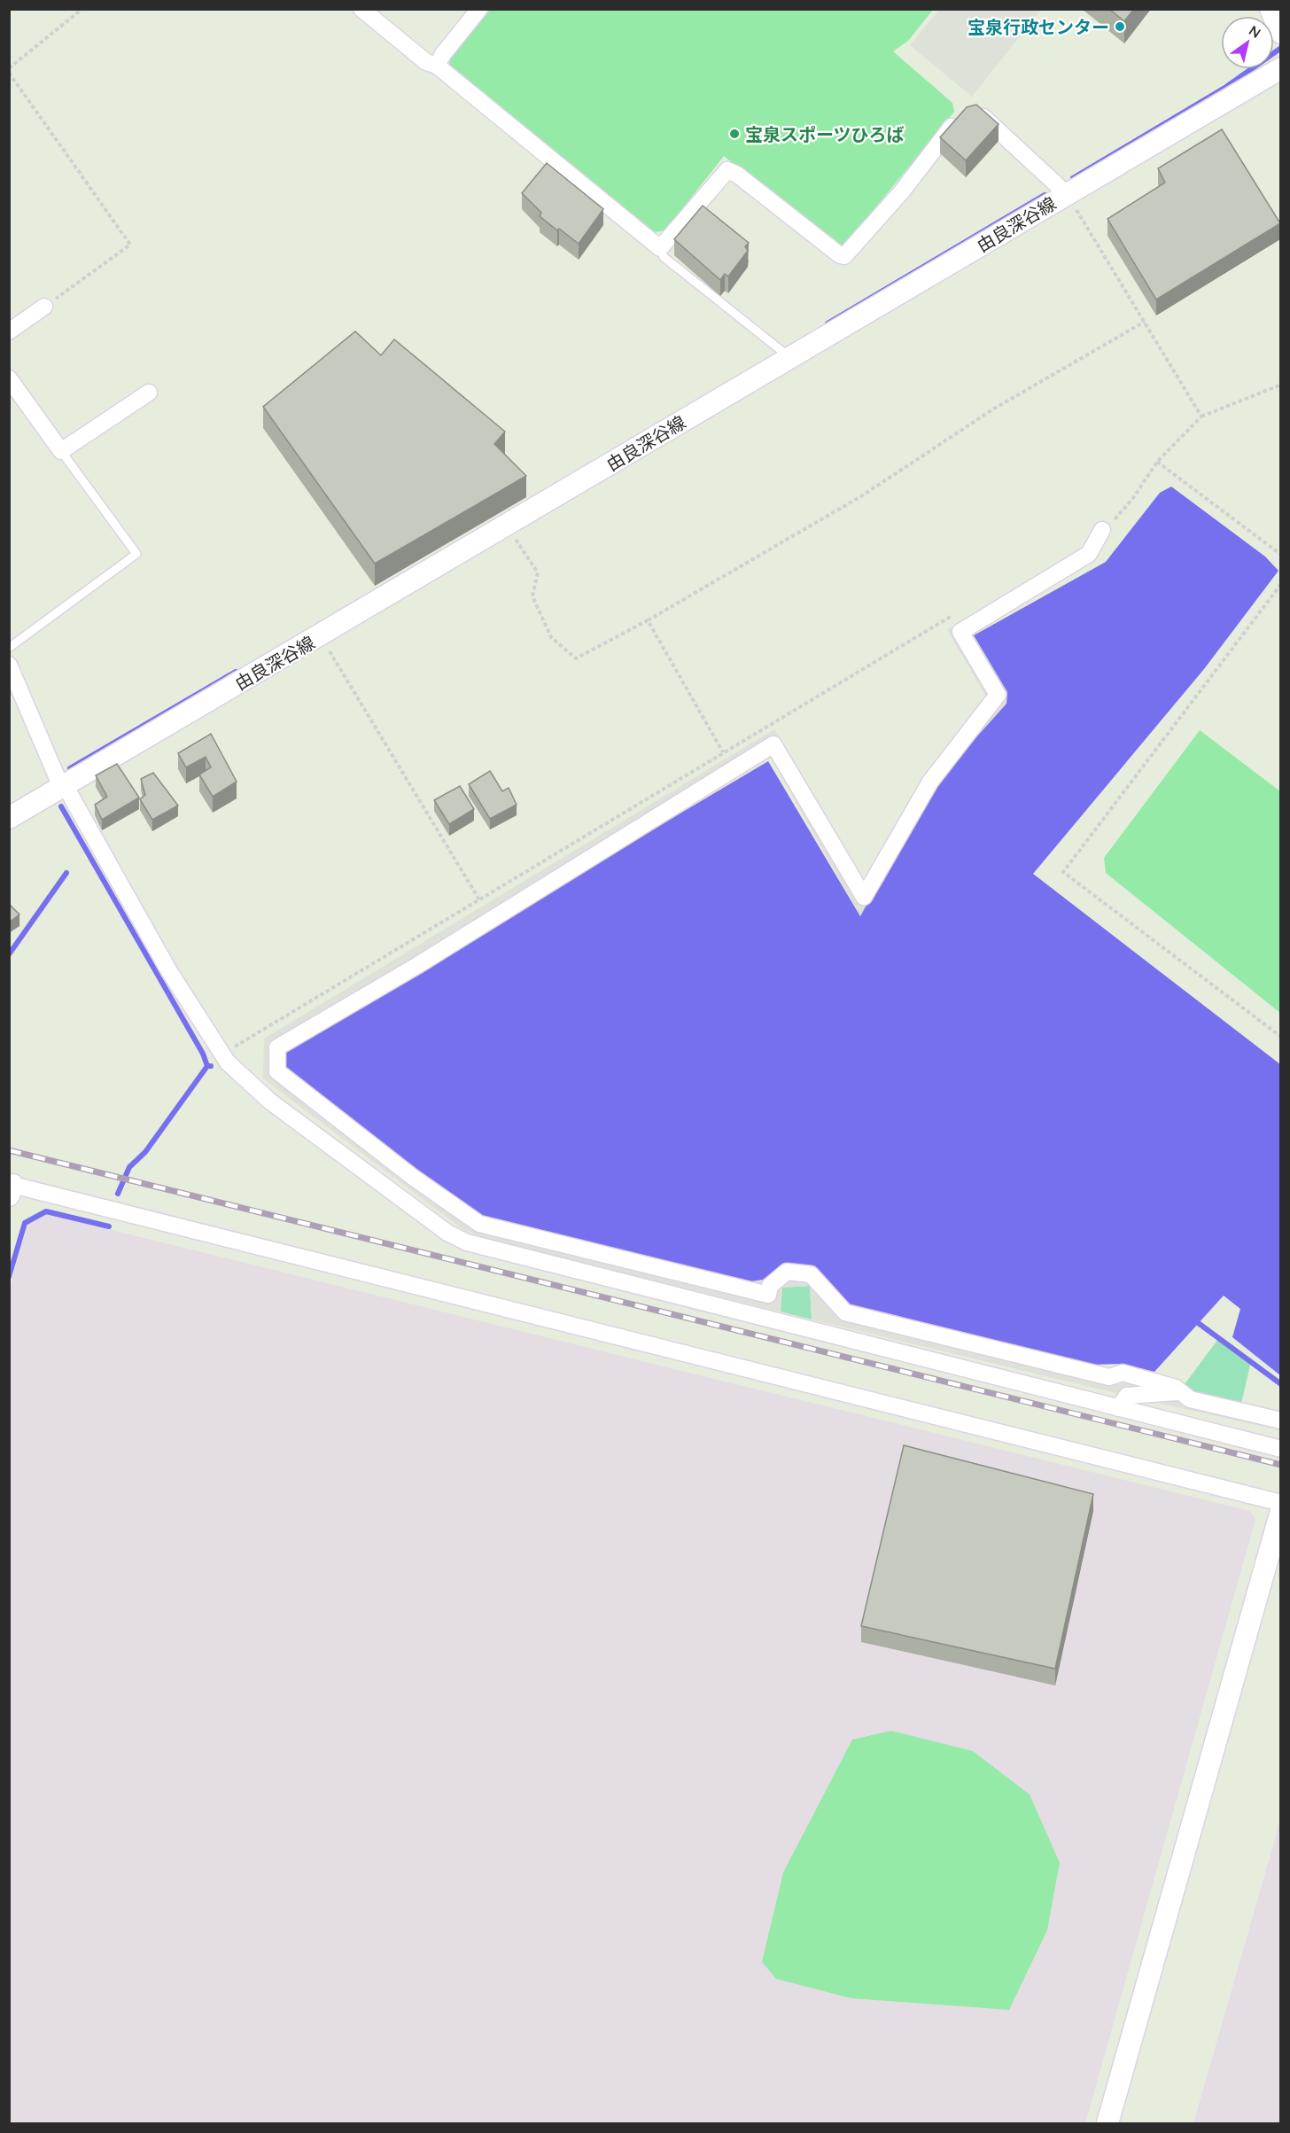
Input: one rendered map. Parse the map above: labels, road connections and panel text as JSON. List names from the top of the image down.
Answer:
{
  "streets": {
    "main road": ["由良深谷線"]
  },
  "places": ["宝泉行政センター", "宝泉スポーツひろば"],
  "north": "top right"
}
